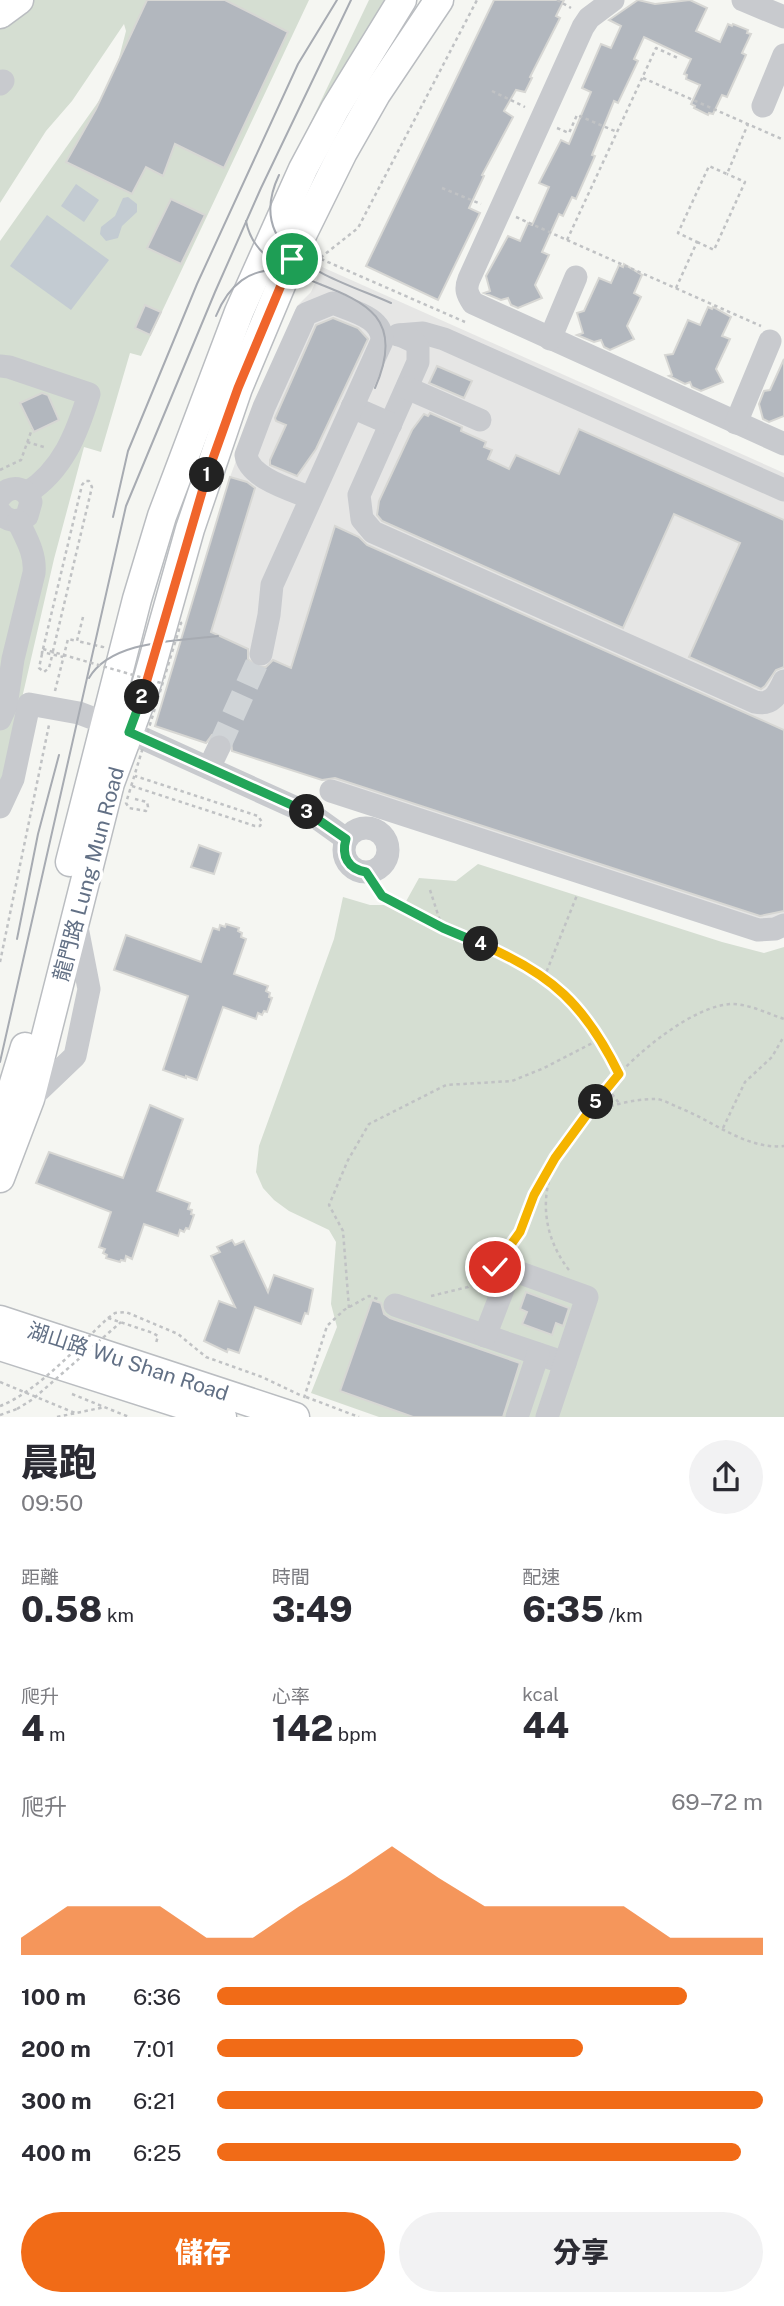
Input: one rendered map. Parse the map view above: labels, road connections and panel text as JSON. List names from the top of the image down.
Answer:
{
  "streets": {
    "main road": ["龍門路 Lung Mun Road", "湖山路 Wu Shan Road"]
  },
  "page": {
    "pins": [
      "1",
      "2",
      "3",
      "4",
      "5"
    ],
    "heading": ["晨跑", "09:50"],
    "stats": [
      ["距離", "0.58 km"],
      ["時間", "3:49"],
      ["配速", "6:35 /km"],
      ["爬升", "4 m"],
      ["心率", "142 bpm"],
      ["kcal", "44"]
    ],
    "chart": ["爬升", "69–72 m"],
    "list": [
      {
        "name": "100 m",
        "note": "6:36"
      },
      {
        "name": "200 m",
        "note": "7:01"
      },
      {
        "name": "300 m",
        "note": "6:21"
      },
      {
        "name": "400 m",
        "note": "6:25"
      }
    ],
    "buttons": ["儲存", "分享"]
  }
}
